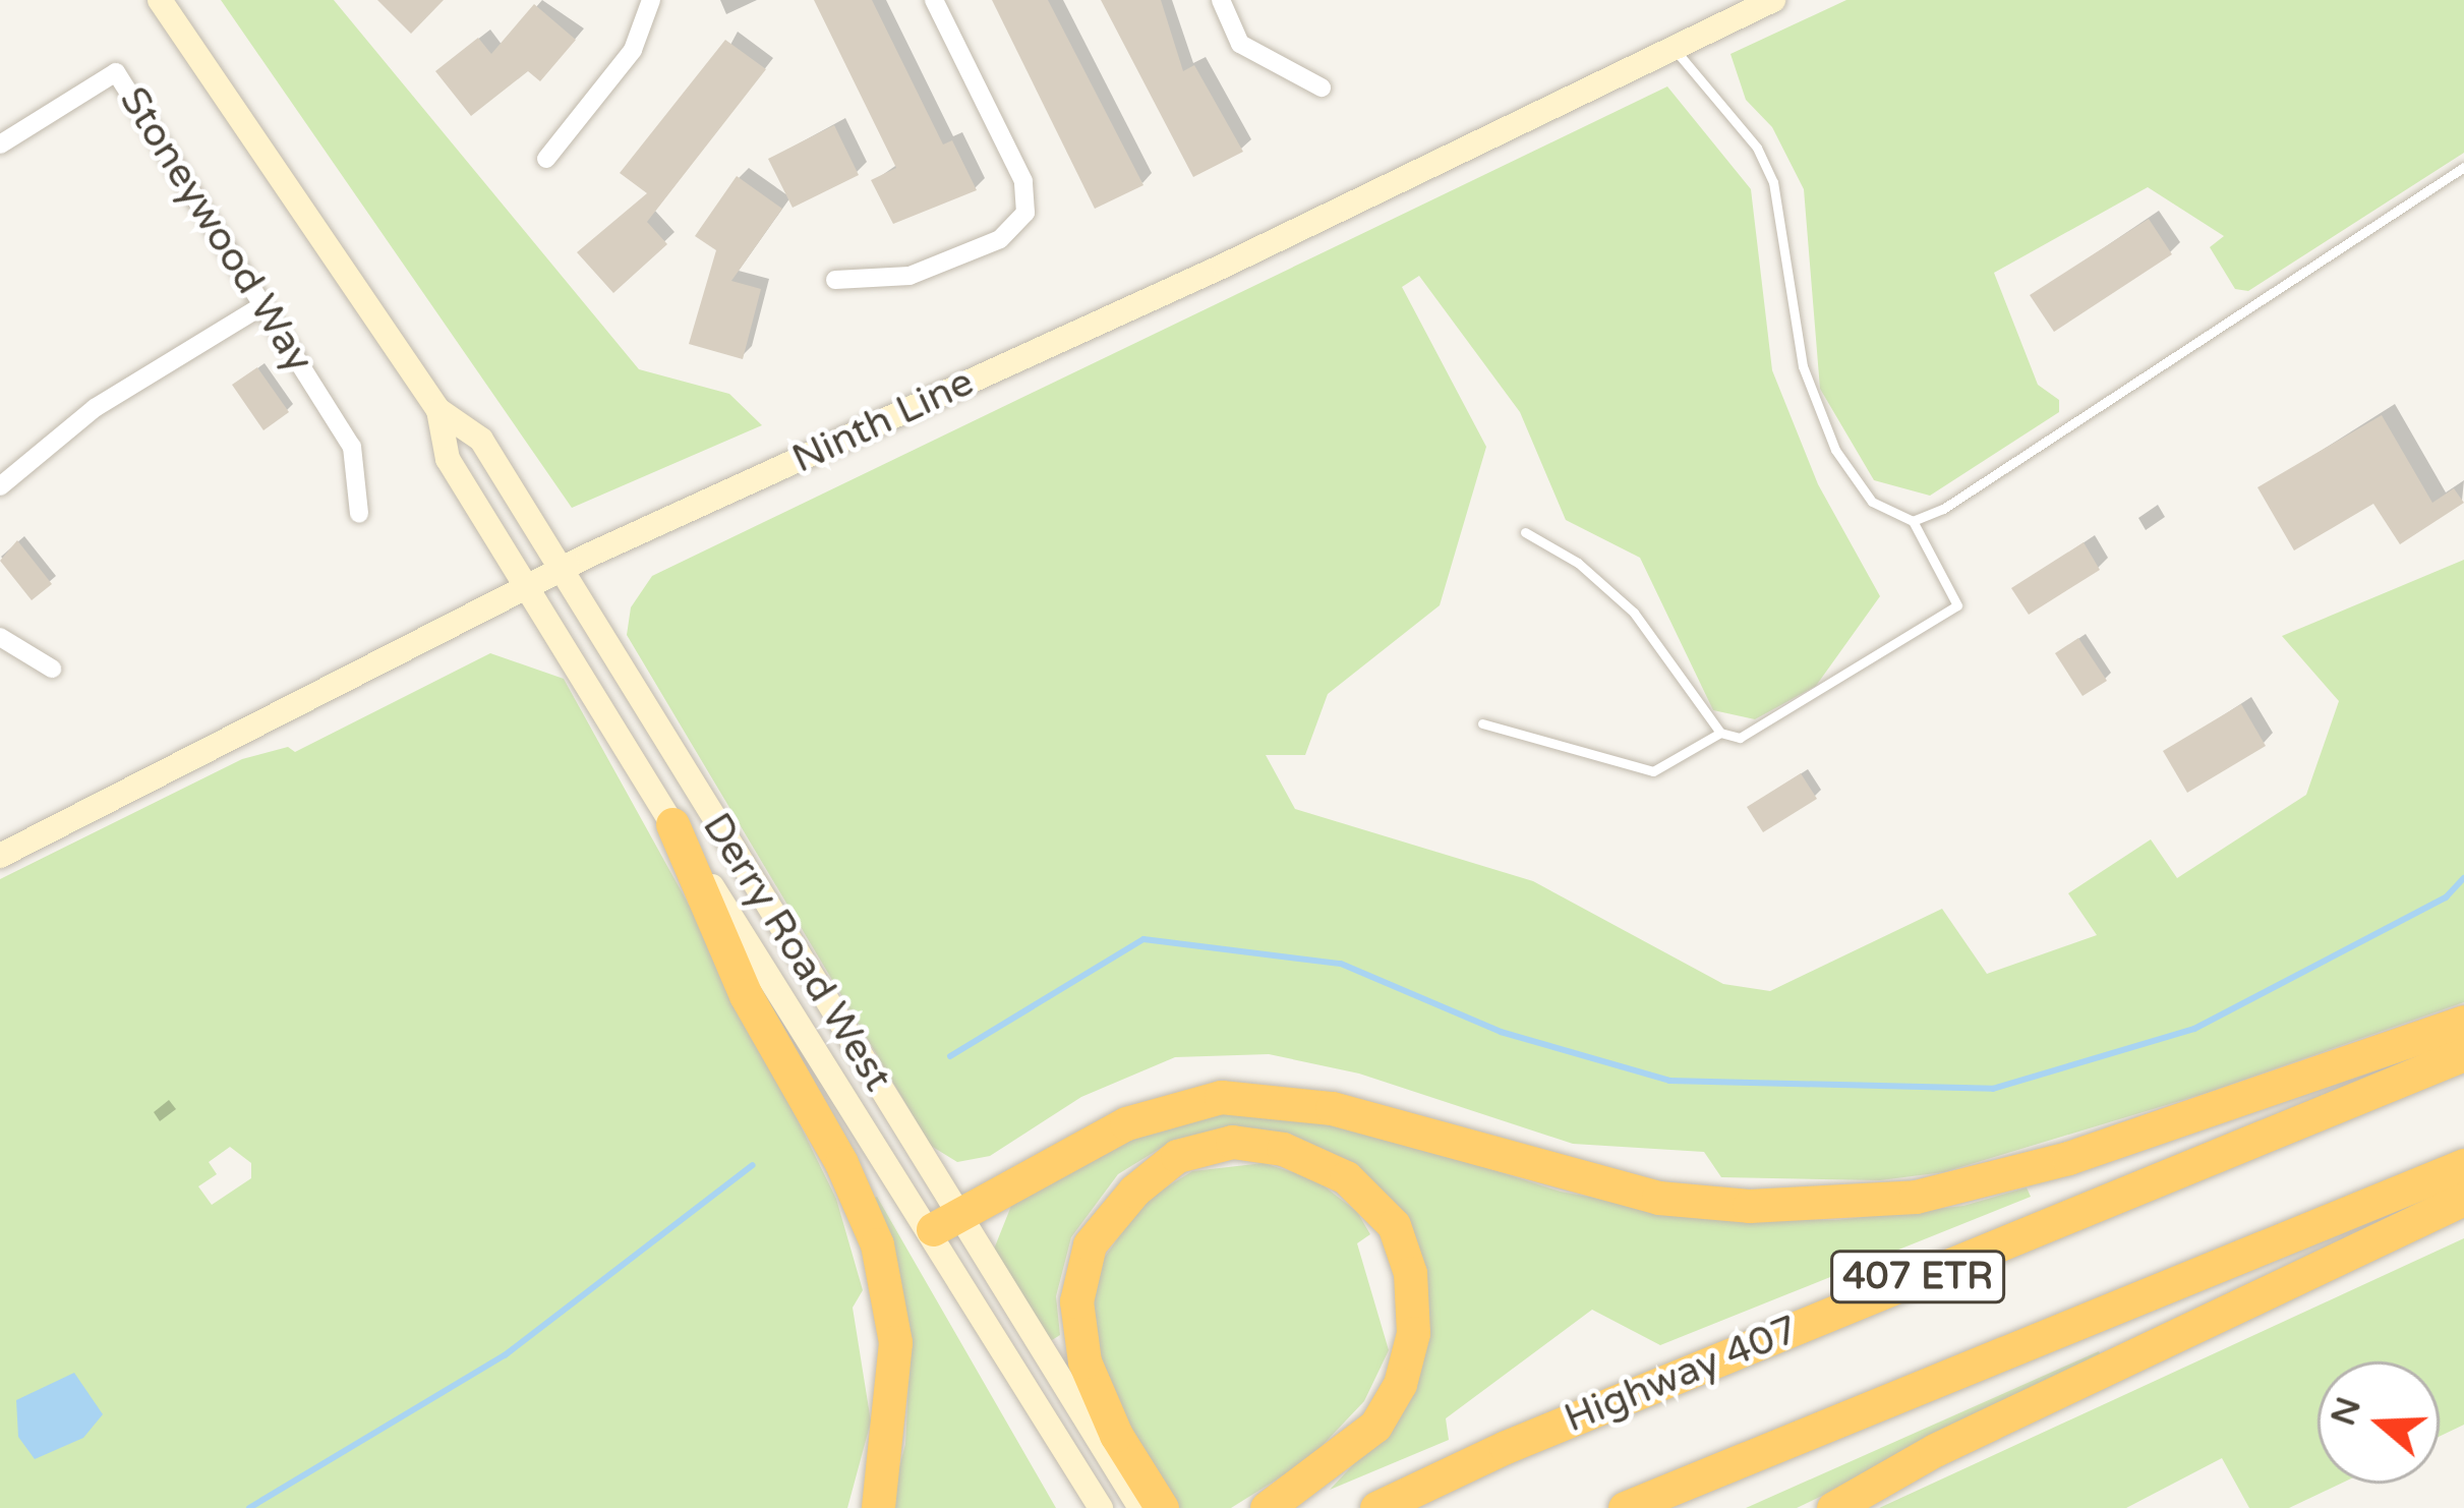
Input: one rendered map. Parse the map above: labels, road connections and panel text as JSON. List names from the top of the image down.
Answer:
{
  "streets": {
    "highway": ["407 ETR", "Highway 407"],
    "main road": ["Ninth Line", "Derry Road West"],
    "street": ["Stoneywood Way"]
  },
  "crossings": [
    ["Ninth Line", "Derry Road West"]
  ],
  "north": "left"
}
